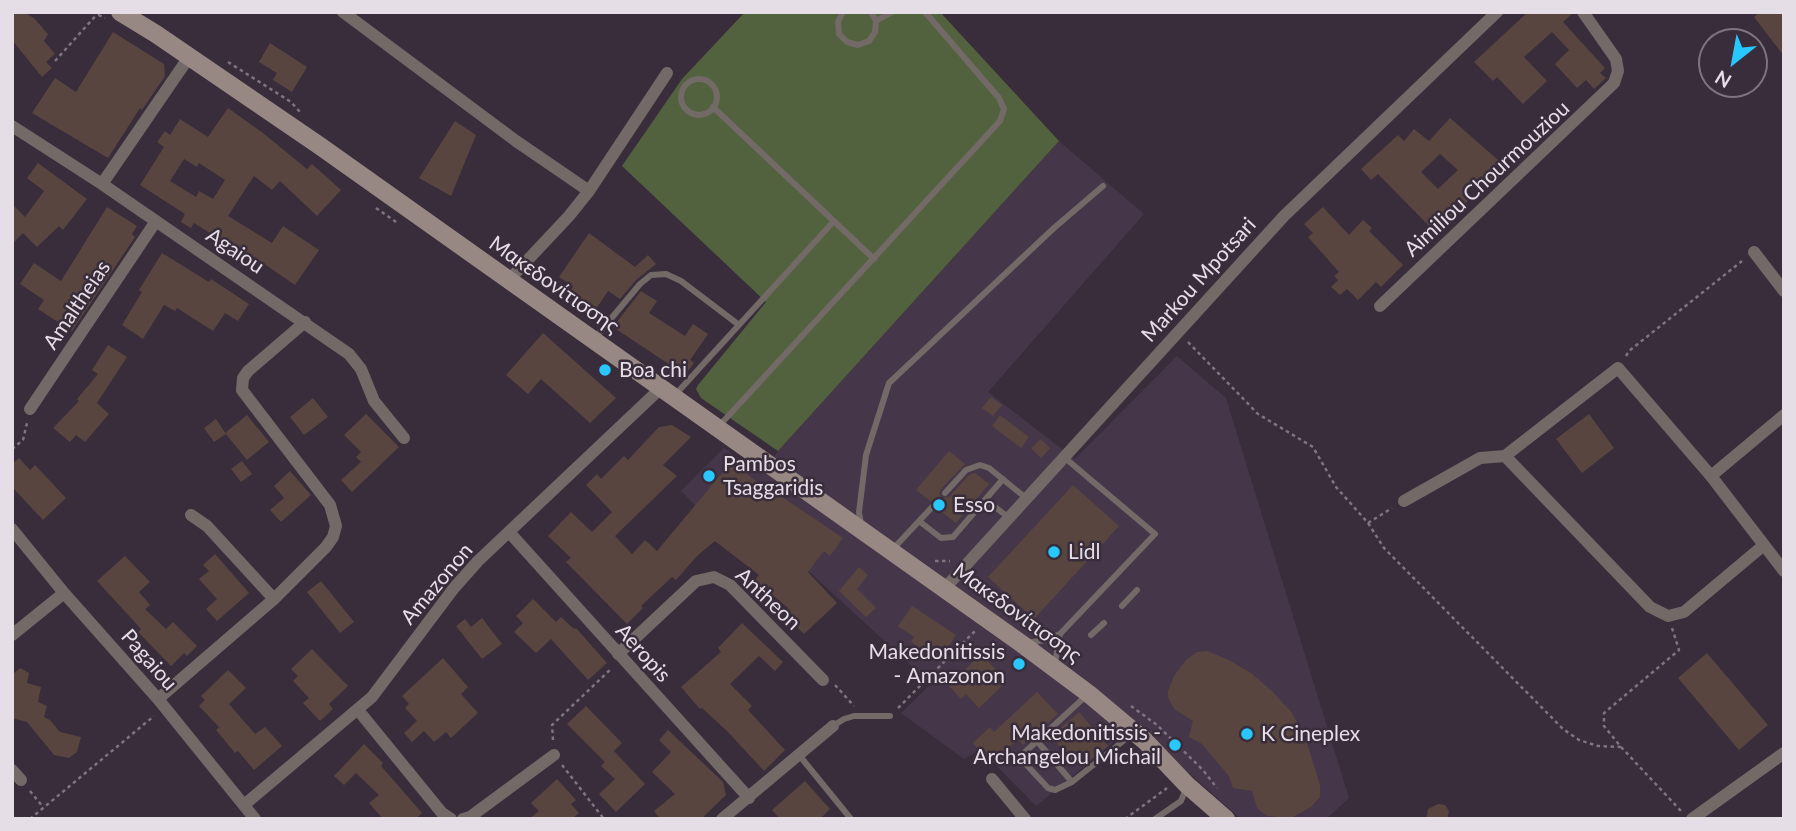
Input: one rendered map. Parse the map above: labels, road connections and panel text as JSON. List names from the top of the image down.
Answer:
{
  "streets": {
    "main road": ["Μακεδονίτισσης"],
    "street": [
      "Aimiliou Chourmouziou",
      "Agaiou",
      "Markou Mpotsari",
      "Amaltheias",
      "Amazonon",
      "Antheon",
      "Aeropis",
      "Pagaiou"
    ]
  },
  "crossings": [
    ["Agaiou", "Amaltheias"],
    ["Markou Mpotsari", "Μακεδονίτισσης"],
    ["Μακεδονίτισσης", "Amazonon"],
    ["Amazonon", "Aeropis"],
    ["Amazonon", "Pagaiou"],
    ["Antheon", "Aeropis"]
  ],
  "places": [
    "Boa chi",
    "Pambos Tsaggaridis",
    "Esso",
    "Lidl",
    "Makedonitissis - Amazonon",
    "K Cineplex",
    "Makedonitissis - Archangelou Michail"
  ],
  "north": "bottom left"
}
